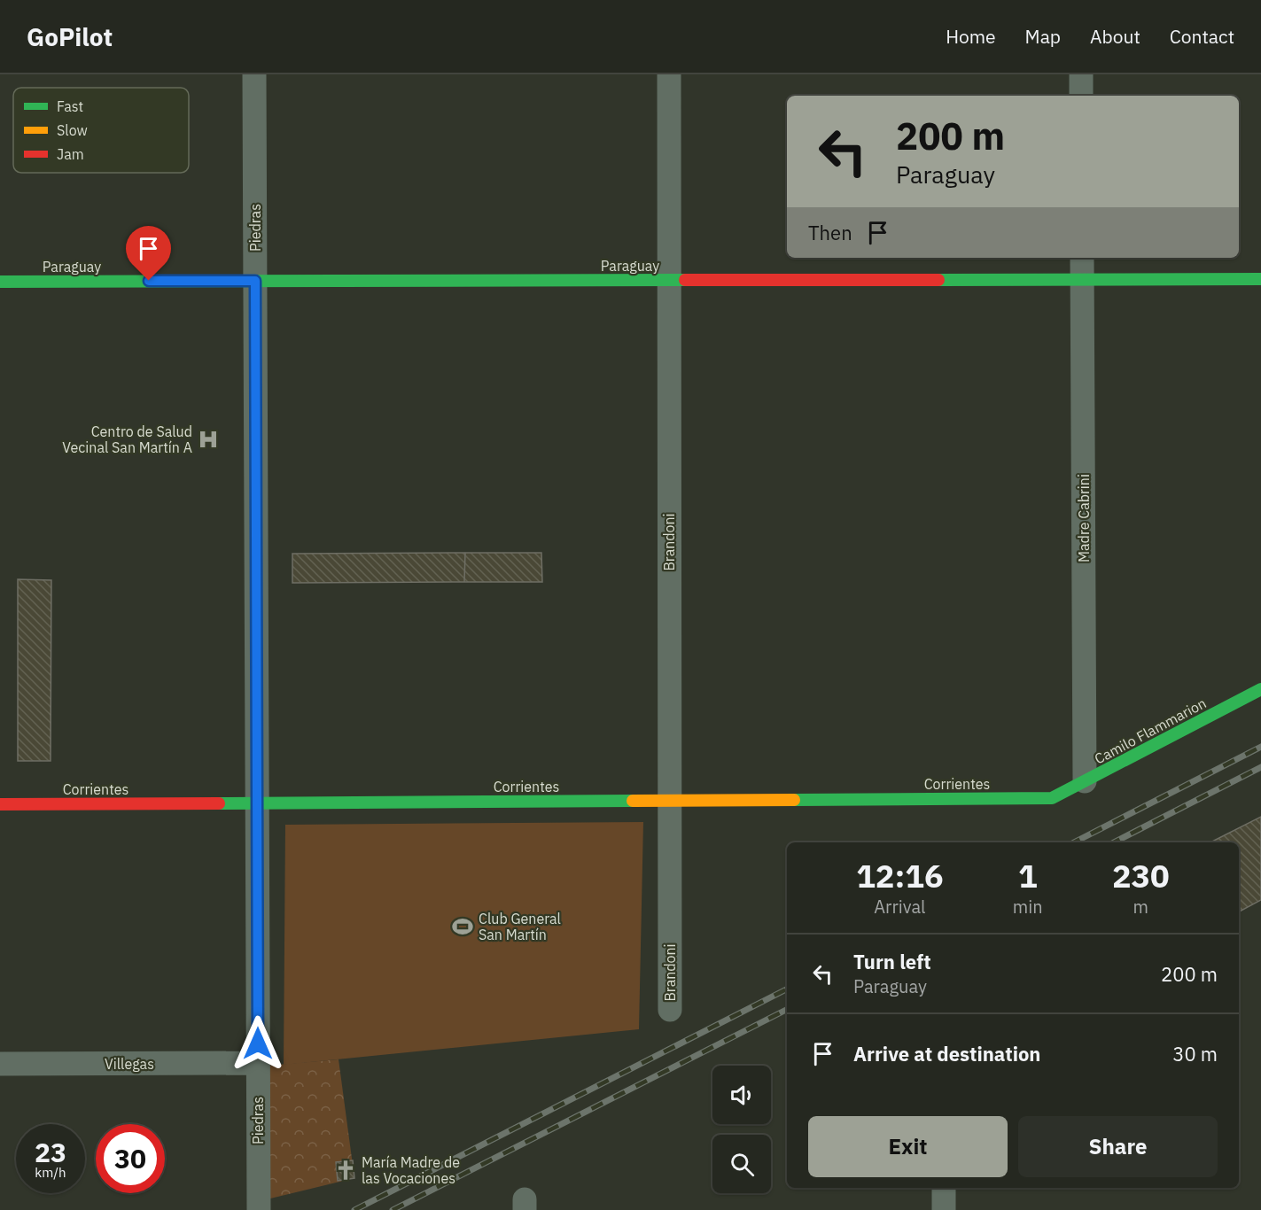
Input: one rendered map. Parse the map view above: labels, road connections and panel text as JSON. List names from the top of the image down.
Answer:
{
  "streets": {
    "street": [
      "Piedras",
      "Paraguay",
      "Madre Cabrini",
      "Brandoni",
      "Camilo Flammarion",
      "Corrientes",
      "Villegas"
    ]
  },
  "crossings": [
    ["Piedras", "Paraguay"],
    ["Piedras", "Corrientes"],
    ["Piedras", "Villegas"],
    ["Paraguay", "Madre Cabrini"],
    ["Paraguay", "Brandoni"],
    ["Madre Cabrini", "Camilo Flammarion"],
    ["Brandoni", "Corrientes"],
    ["Camilo Flammarion", "Corrientes"]
  ],
  "places": {
    "hospital": ["Centro de Salud Vecinal San Martín A"],
    "sports": ["Club General San Martín"],
    "church": ["María Madre de las Vocaciones"]
  },
  "legend": ["Fast", "Slow", "Jam"],
  "page": {
    "header": "GoPilot",
    "nav": [
      "Home",
      "Map",
      "About",
      "Contact"
    ],
    "turn": ["200 m", "Paraguay"],
    "then": "Then",
    "eta": [
      "12:16",
      "Arrival",
      "1",
      "min",
      "230",
      "m"
    ],
    "list": [
      {
        "name": "Turn left",
        "note": "Paraguay",
        "value": "200 m"
      },
      {
        "name": "Arrive at destination",
        "value": "30 m"
      }
    ],
    "buttons": ["Exit", "Share"],
    "speed": "23 km/h",
    "limit": "30"
  }
}
